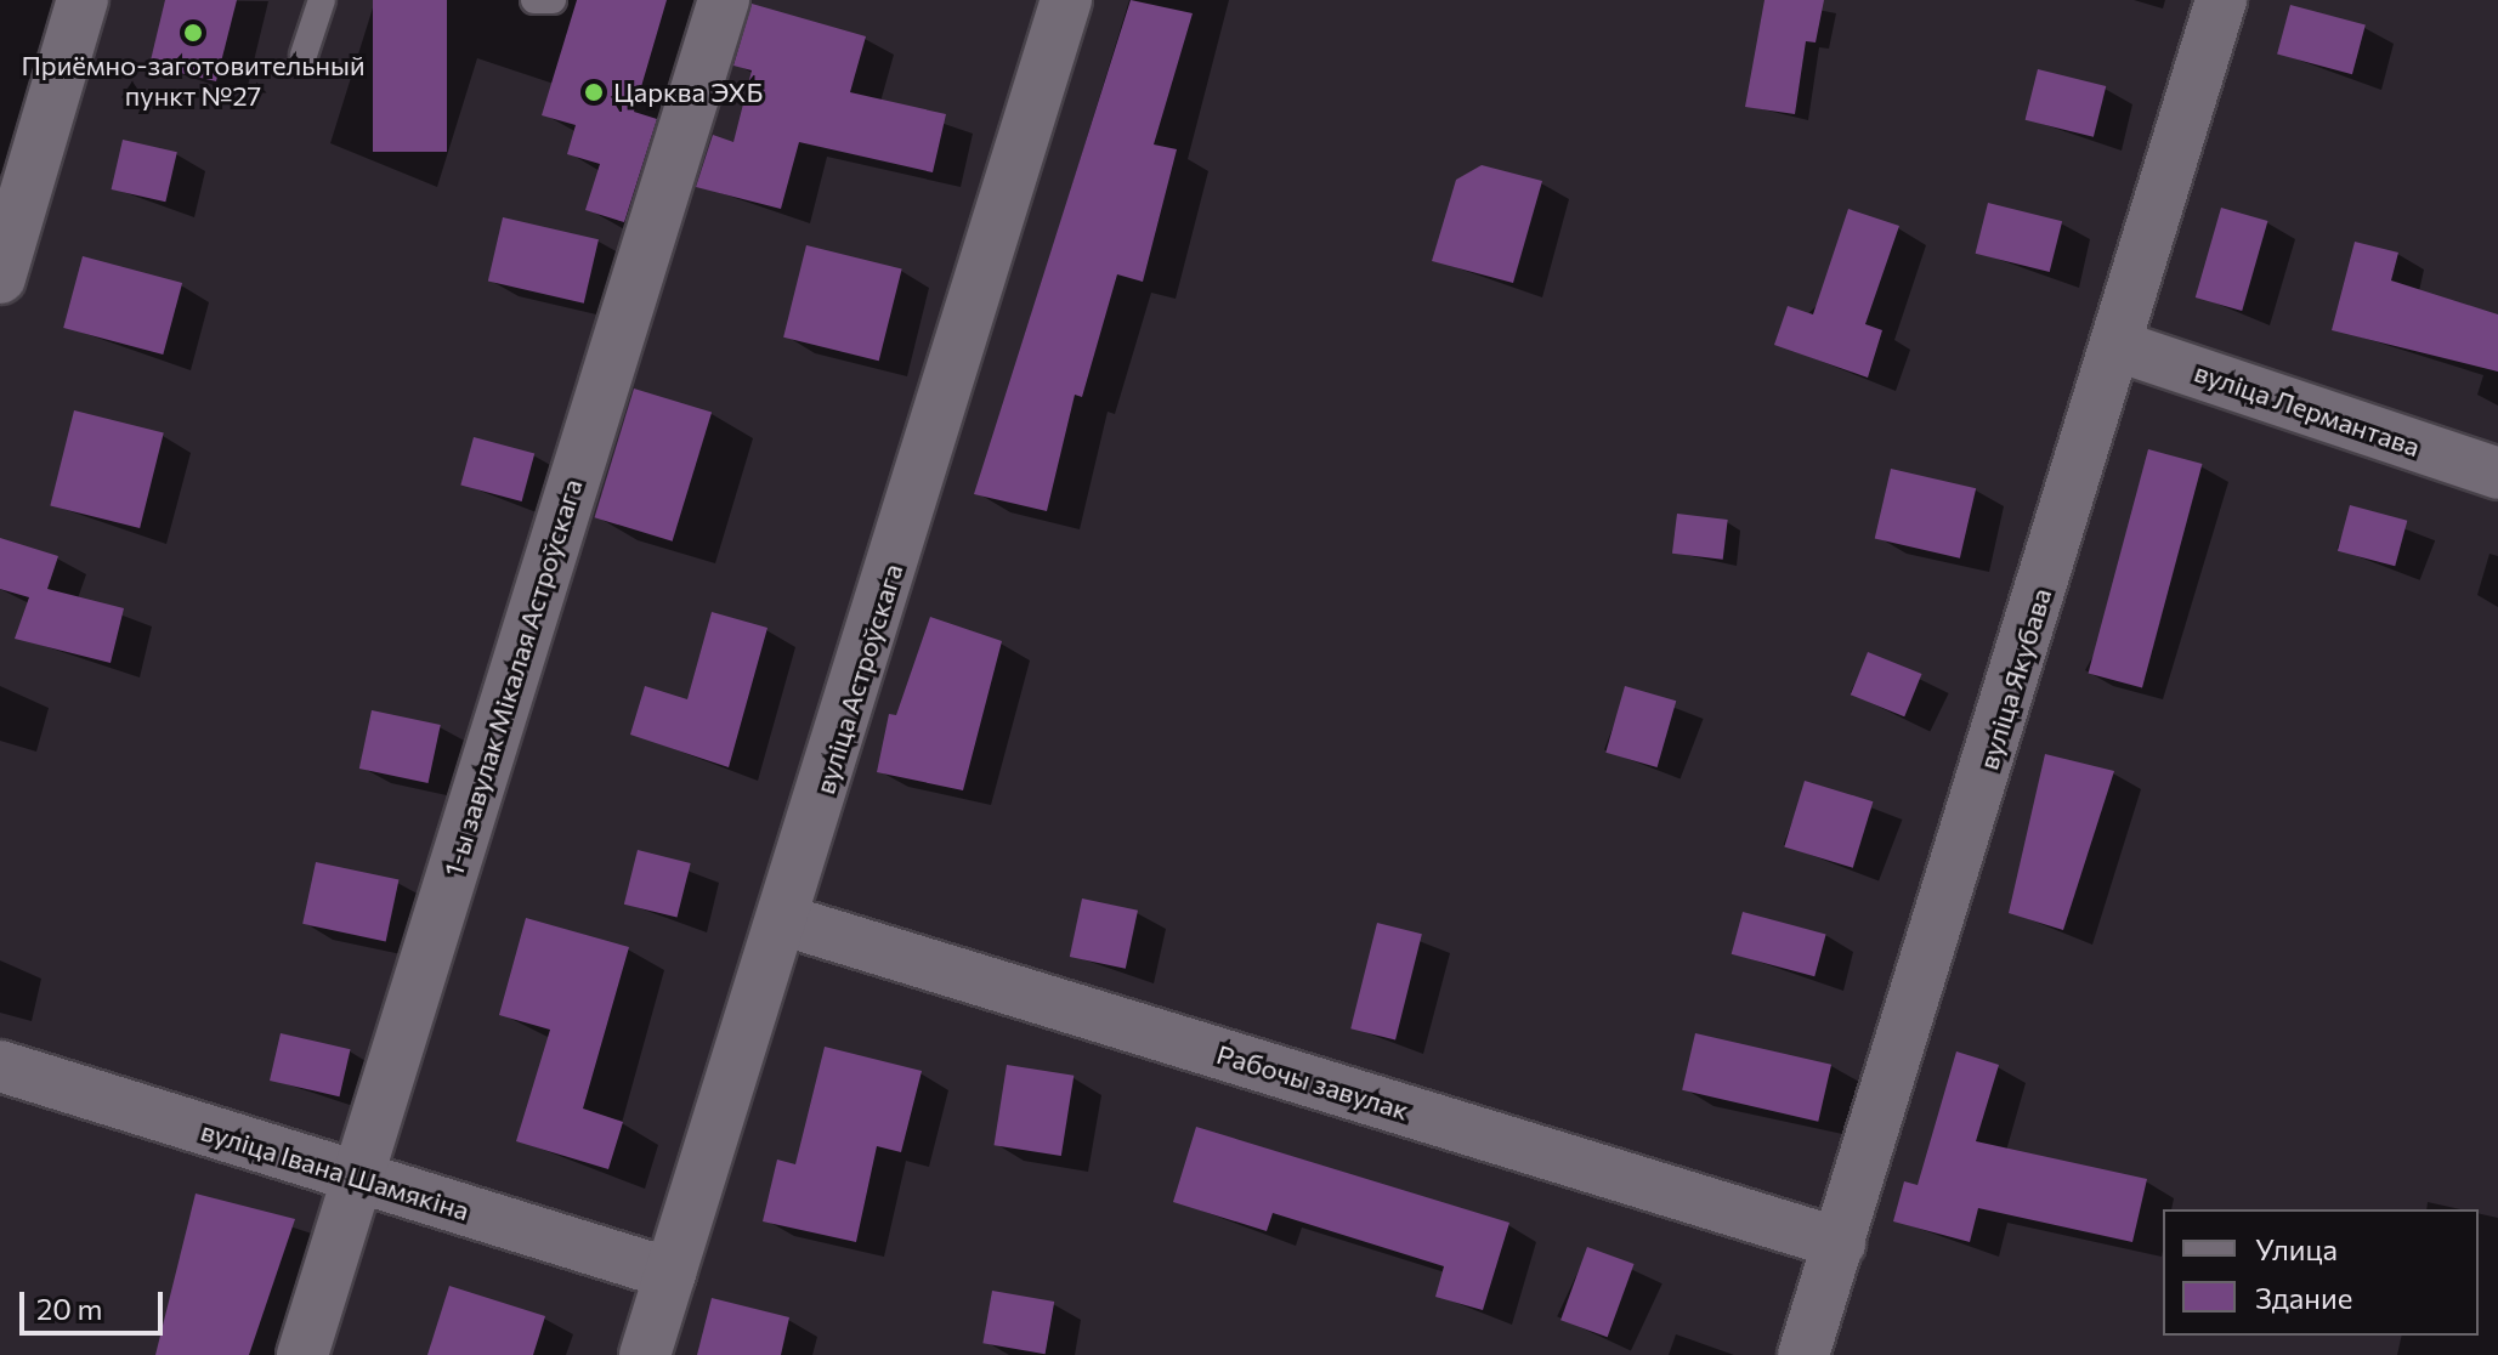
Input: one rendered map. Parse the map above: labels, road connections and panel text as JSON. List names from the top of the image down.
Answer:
{
  "streets": {
    "street": [
      "вуліца Лермантава",
      "1-ы завулак Мікалая Астроўскага",
      "вуліца Астроўскага",
      "вуліца Якубава",
      "Рабочы завулак",
      "вуліца Івана Шамякіна"
    ]
  },
  "crossings": [
    ["вуліца Лермантава", "вуліца Якубава"],
    ["1-ы завулак Мікалая Астроўскага", "вуліца Івана Шамякіна"],
    ["вуліца Астроўскага", "Рабочы завулак"],
    ["вуліца Астроўскага", "вуліца Івана Шамякіна"],
    ["вуліца Якубава", "Рабочы завулак"]
  ],
  "places": ["Приёмно-заготовительный пункт №27", "Царква ЭХБ"],
  "legend": ["Улица", "Здание"],
  "scale_bar": "20 m"
}
